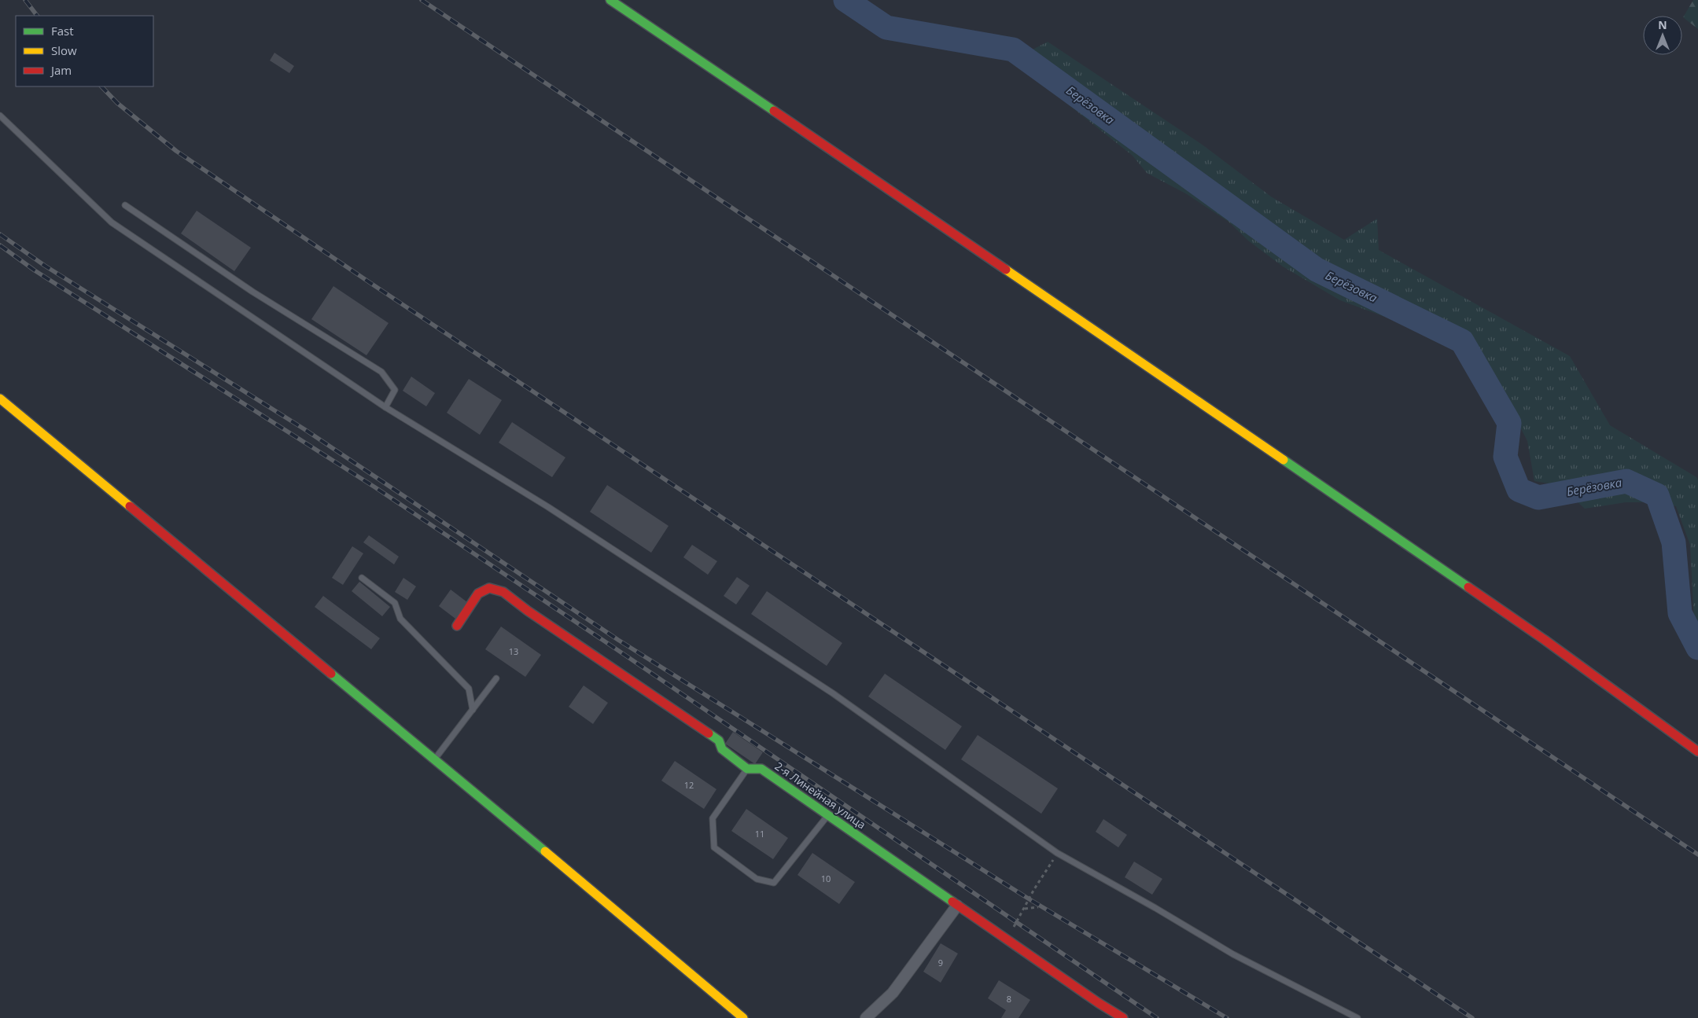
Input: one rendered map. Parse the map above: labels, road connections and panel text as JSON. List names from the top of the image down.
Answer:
{
  "streets": {
    "street": ["2-я Линейная улица"]
  },
  "water": ["Берёзовка"],
  "house_numbers": [
    "13",
    "12",
    "11",
    "10",
    "9",
    "8"
  ],
  "legend": ["Fast", "Slow", "Jam"],
  "north": "top"
}
